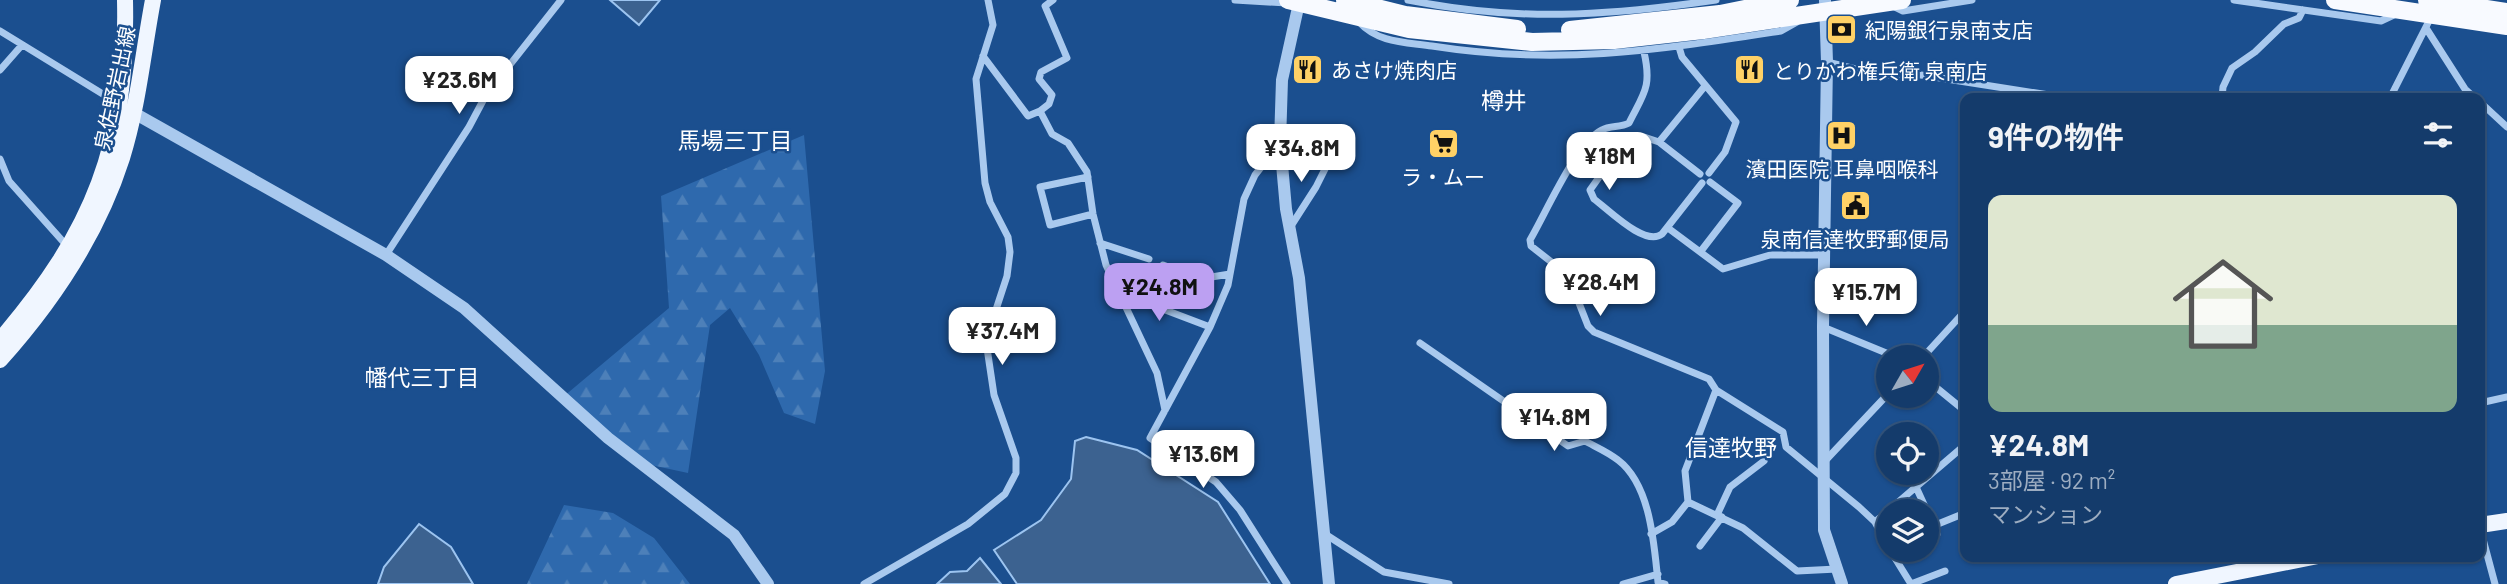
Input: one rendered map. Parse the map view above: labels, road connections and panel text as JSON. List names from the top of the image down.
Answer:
{
  "streets": {
    "main road": ["泉佐野岩出線"]
  },
  "districts": [
    "樽井",
    "馬場三丁目",
    "幡代三丁目",
    "信達牧野"
  ],
  "places": {
    "bank": ["紀陽銀行泉南支店"],
    "restaurant": ["あさけ焼肉店", "とりかわ権兵衛 泉南店"],
    "hospital": ["濱田医院 耳鼻咽喉科"],
    "supermarket": ["ラ・ムー"],
    "public building": ["泉南信達牧野郵便局"]
  },
  "north": "top right",
  "page": {
    "price": [
      "¥23.6M",
      "¥34.8M",
      "¥18M",
      "¥28.4M",
      "¥24.8M",
      "¥15.7M",
      "¥37.4M",
      "¥14.8M",
      "¥13.6M"
    ],
    "heading": "9件の物件",
    "list": [
      {
        "name": "¥24.8M",
        "note": "3部屋 · 92 m² · マンション"
      }
    ]
  }
}
